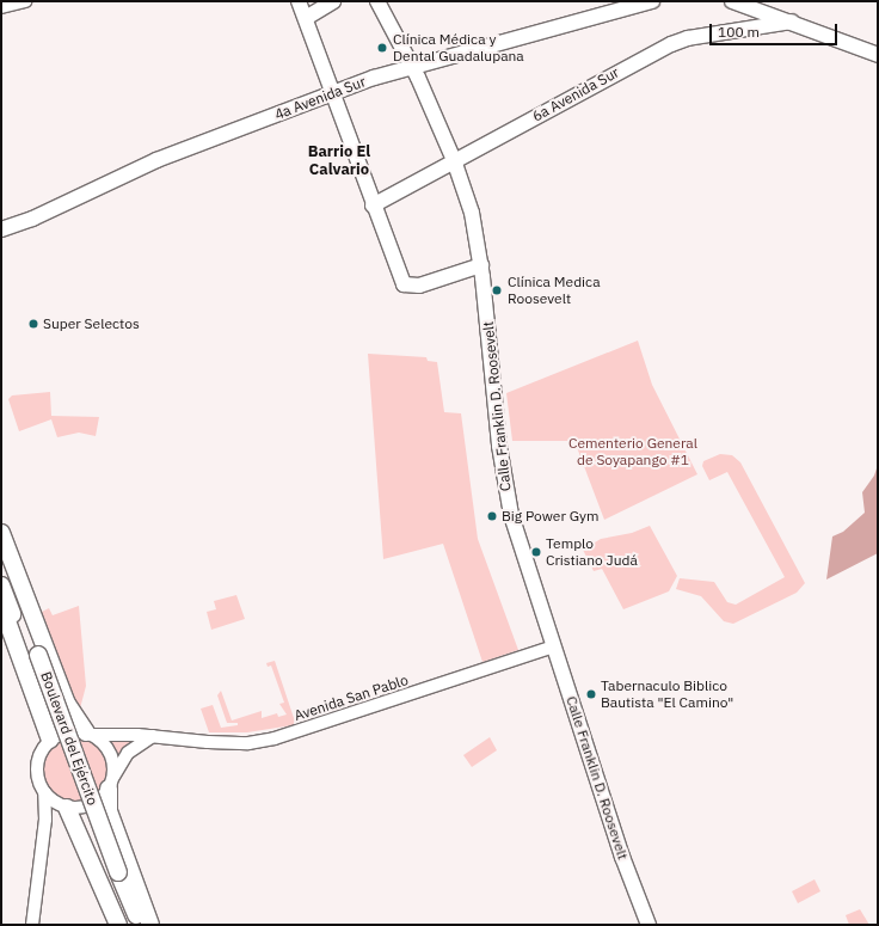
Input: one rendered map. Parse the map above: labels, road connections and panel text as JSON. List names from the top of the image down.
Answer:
{
  "streets": {
    "highway": ["Boulevard del Ejército"],
    "main road": ["6a Avenida Sur", "4a Avenida Sur", "Calle Franklin D. Roosevelt"],
    "street": ["Avenida San Pablo"]
  },
  "crossings": [
    ["6a Avenida Sur", "Calle Franklin D. Roosevelt"],
    ["4a Avenida Sur", "Calle Franklin D. Roosevelt"],
    ["Calle Franklin D. Roosevelt", "Avenida San Pablo"]
  ],
  "districts": ["Barrio El Calvario"],
  "parks": ["Cementerio General de Soyapango #1"],
  "places": [
    "Clínica Médica y Dental Guadalupana",
    "Clínica Medica Roosevelt",
    "Super Selectos",
    "Big Power Gym",
    "Templo Cristiano Judá",
    "Tabernaculo Biblico Bautista \"El Camino\""
  ],
  "scale_bar": "100 m"
}
